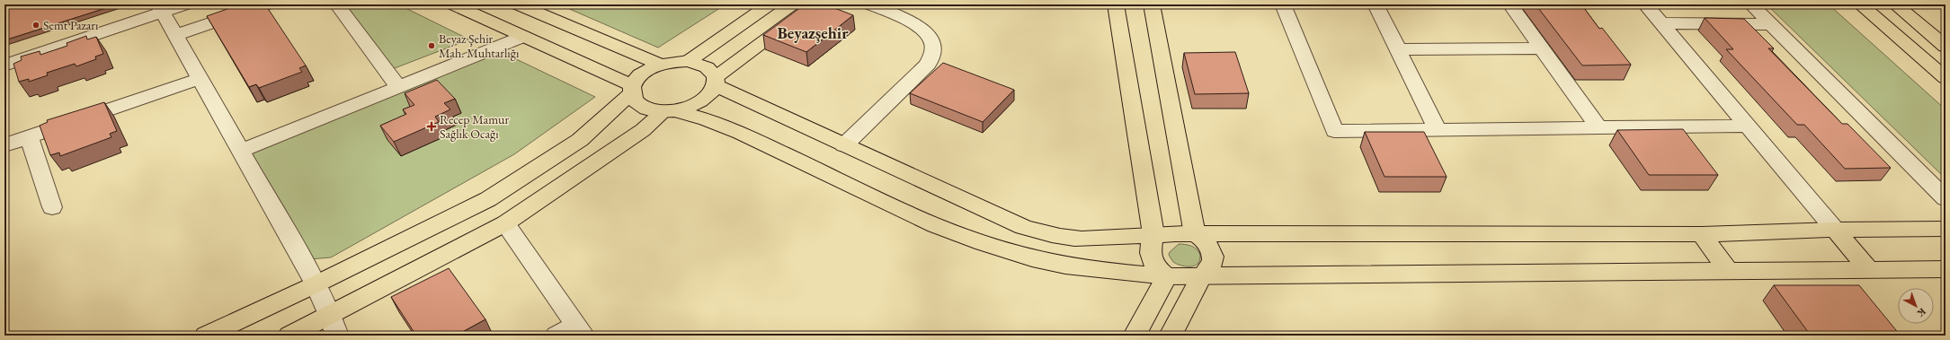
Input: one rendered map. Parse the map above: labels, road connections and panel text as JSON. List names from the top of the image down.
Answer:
{
  "districts": ["Beyazşehir"],
  "places": {
    "other": ["Semt Pazarı", "Beyaz Şehir Mah. Muhtarlığı"],
    "health": ["Recep Mamur Sağlık Ocağı"]
  },
  "north": "bottom right"
}
